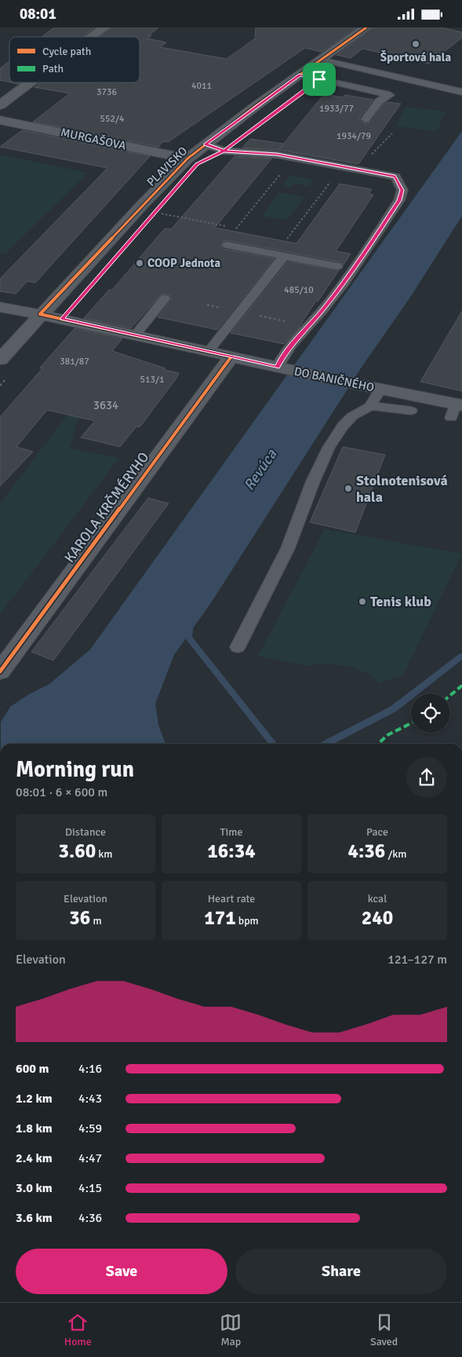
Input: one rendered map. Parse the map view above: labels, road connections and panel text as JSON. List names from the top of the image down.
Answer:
{
  "streets": {
    "street": [
      "MURGAŠOVA",
      "PLAVISKO",
      "DO BANIČNÉHO",
      "KAROLA KRČMÉRYHO"
    ]
  },
  "crossings": [
    ["MURGAŠOVA", "PLAVISKO"],
    ["PLAVISKO", "DO BANIČNÉHO"],
    ["DO BANIČNÉHO", "KAROLA KRČMÉRYHO"]
  ],
  "water": ["Revúca"],
  "places": [
    "Športová hala",
    "COOP Jednota",
    "Stolnotenisová hala",
    "Tenis klub"
  ],
  "house_numbers": [
    "4011",
    "3736",
    "1933/77",
    "552/4",
    "1934/79",
    "485/10",
    "381/87",
    "513/1",
    "3634"
  ],
  "legend": ["Cycle path", "Path"],
  "page": {
    "status": "08:01",
    "heading": ["Morning run", "08:01 · 6 × 600 m"],
    "stats": [
      ["Distance", "3.60 km"],
      ["Time", "16:34"],
      ["Pace", "4:36 /km"],
      ["Elevation", "36 m"],
      ["Heart rate", "171 bpm"],
      ["kcal", "240"]
    ],
    "chart": ["Elevation", "121–127 m"],
    "list": [
      {
        "name": "600 m",
        "note": "4:16"
      },
      {
        "name": "1.2 km",
        "note": "4:43"
      },
      {
        "name": "1.8 km",
        "note": "4:59"
      },
      {
        "name": "2.4 km",
        "note": "4:47"
      },
      {
        "name": "3.0 km",
        "note": "4:15"
      },
      {
        "name": "3.6 km",
        "note": "4:36"
      }
    ],
    "buttons": ["Save", "Share"],
    "tabs": ["Home", "Map", "Saved"]
  }
}
